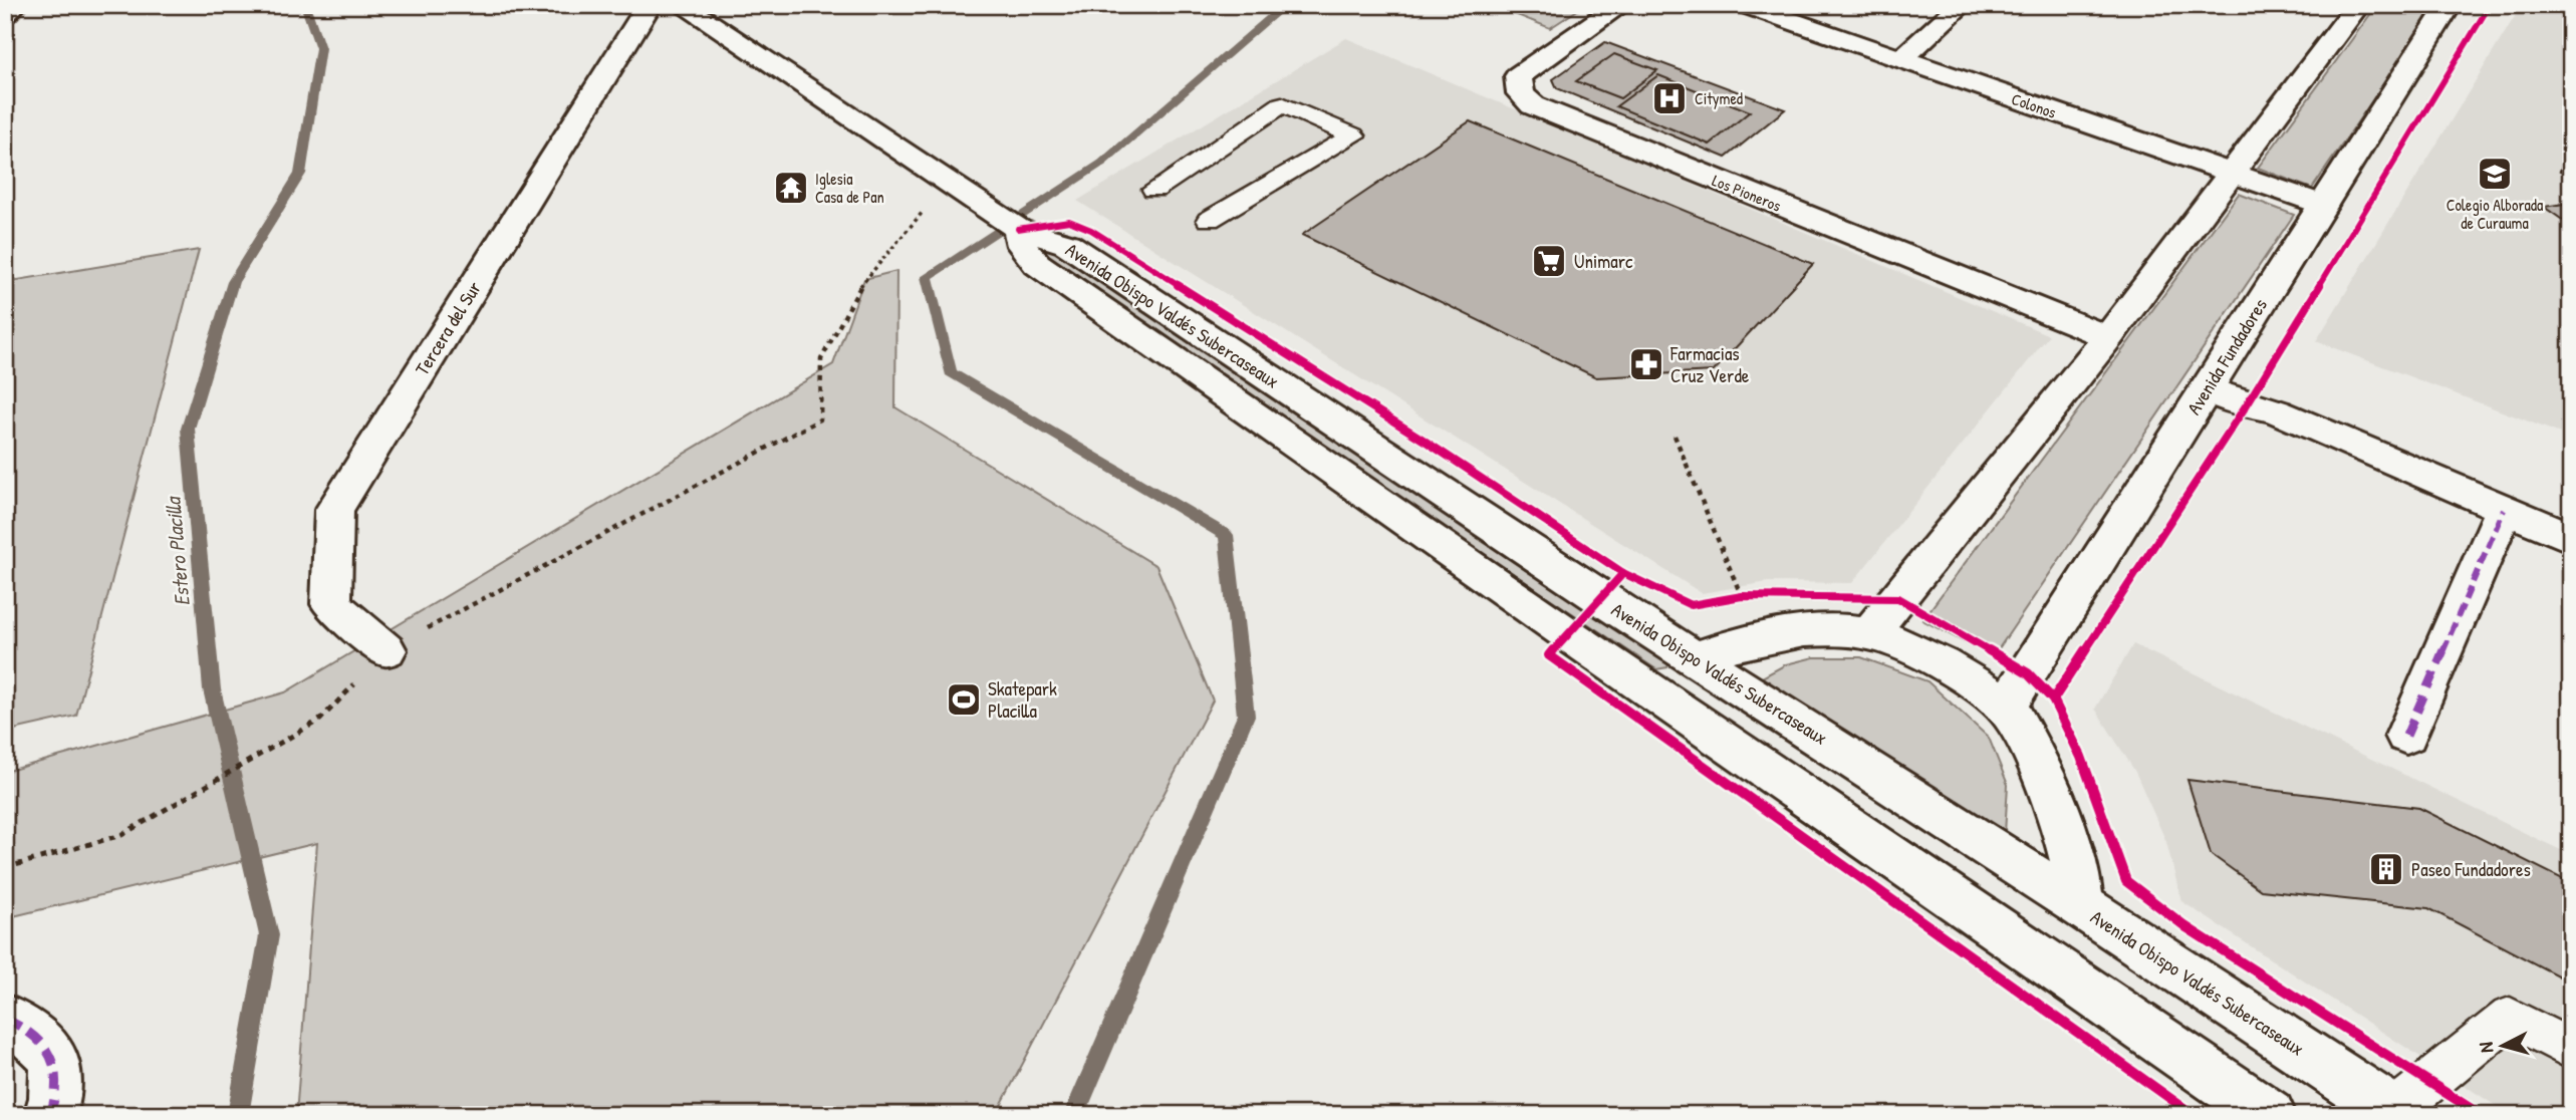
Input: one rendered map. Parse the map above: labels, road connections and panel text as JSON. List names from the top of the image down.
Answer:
{
  "streets": {
    "street": [
      "Colonos",
      "Los Pioneros",
      "Avenida Obispo Valdés Subercaseaux",
      "Tercera del Sur",
      "Avenida Fundadores"
    ]
  },
  "crossings": [
    ["Colonos", "Avenida Fundadores"]
  ],
  "water": ["Estero Placilla"],
  "places": {
    "hospital": ["Citymed"],
    "school or university": ["Colegio Alborada de Curauma"],
    "temple": ["Iglesia Casa de Pan"],
    "supermarket": ["Unimarc"],
    "pharmacy": ["Farmacias Cruz Verde"],
    "sports": ["Skatepark Placilla"],
    "building": ["Paseo Fundadores"]
  },
  "north": "left"
}
